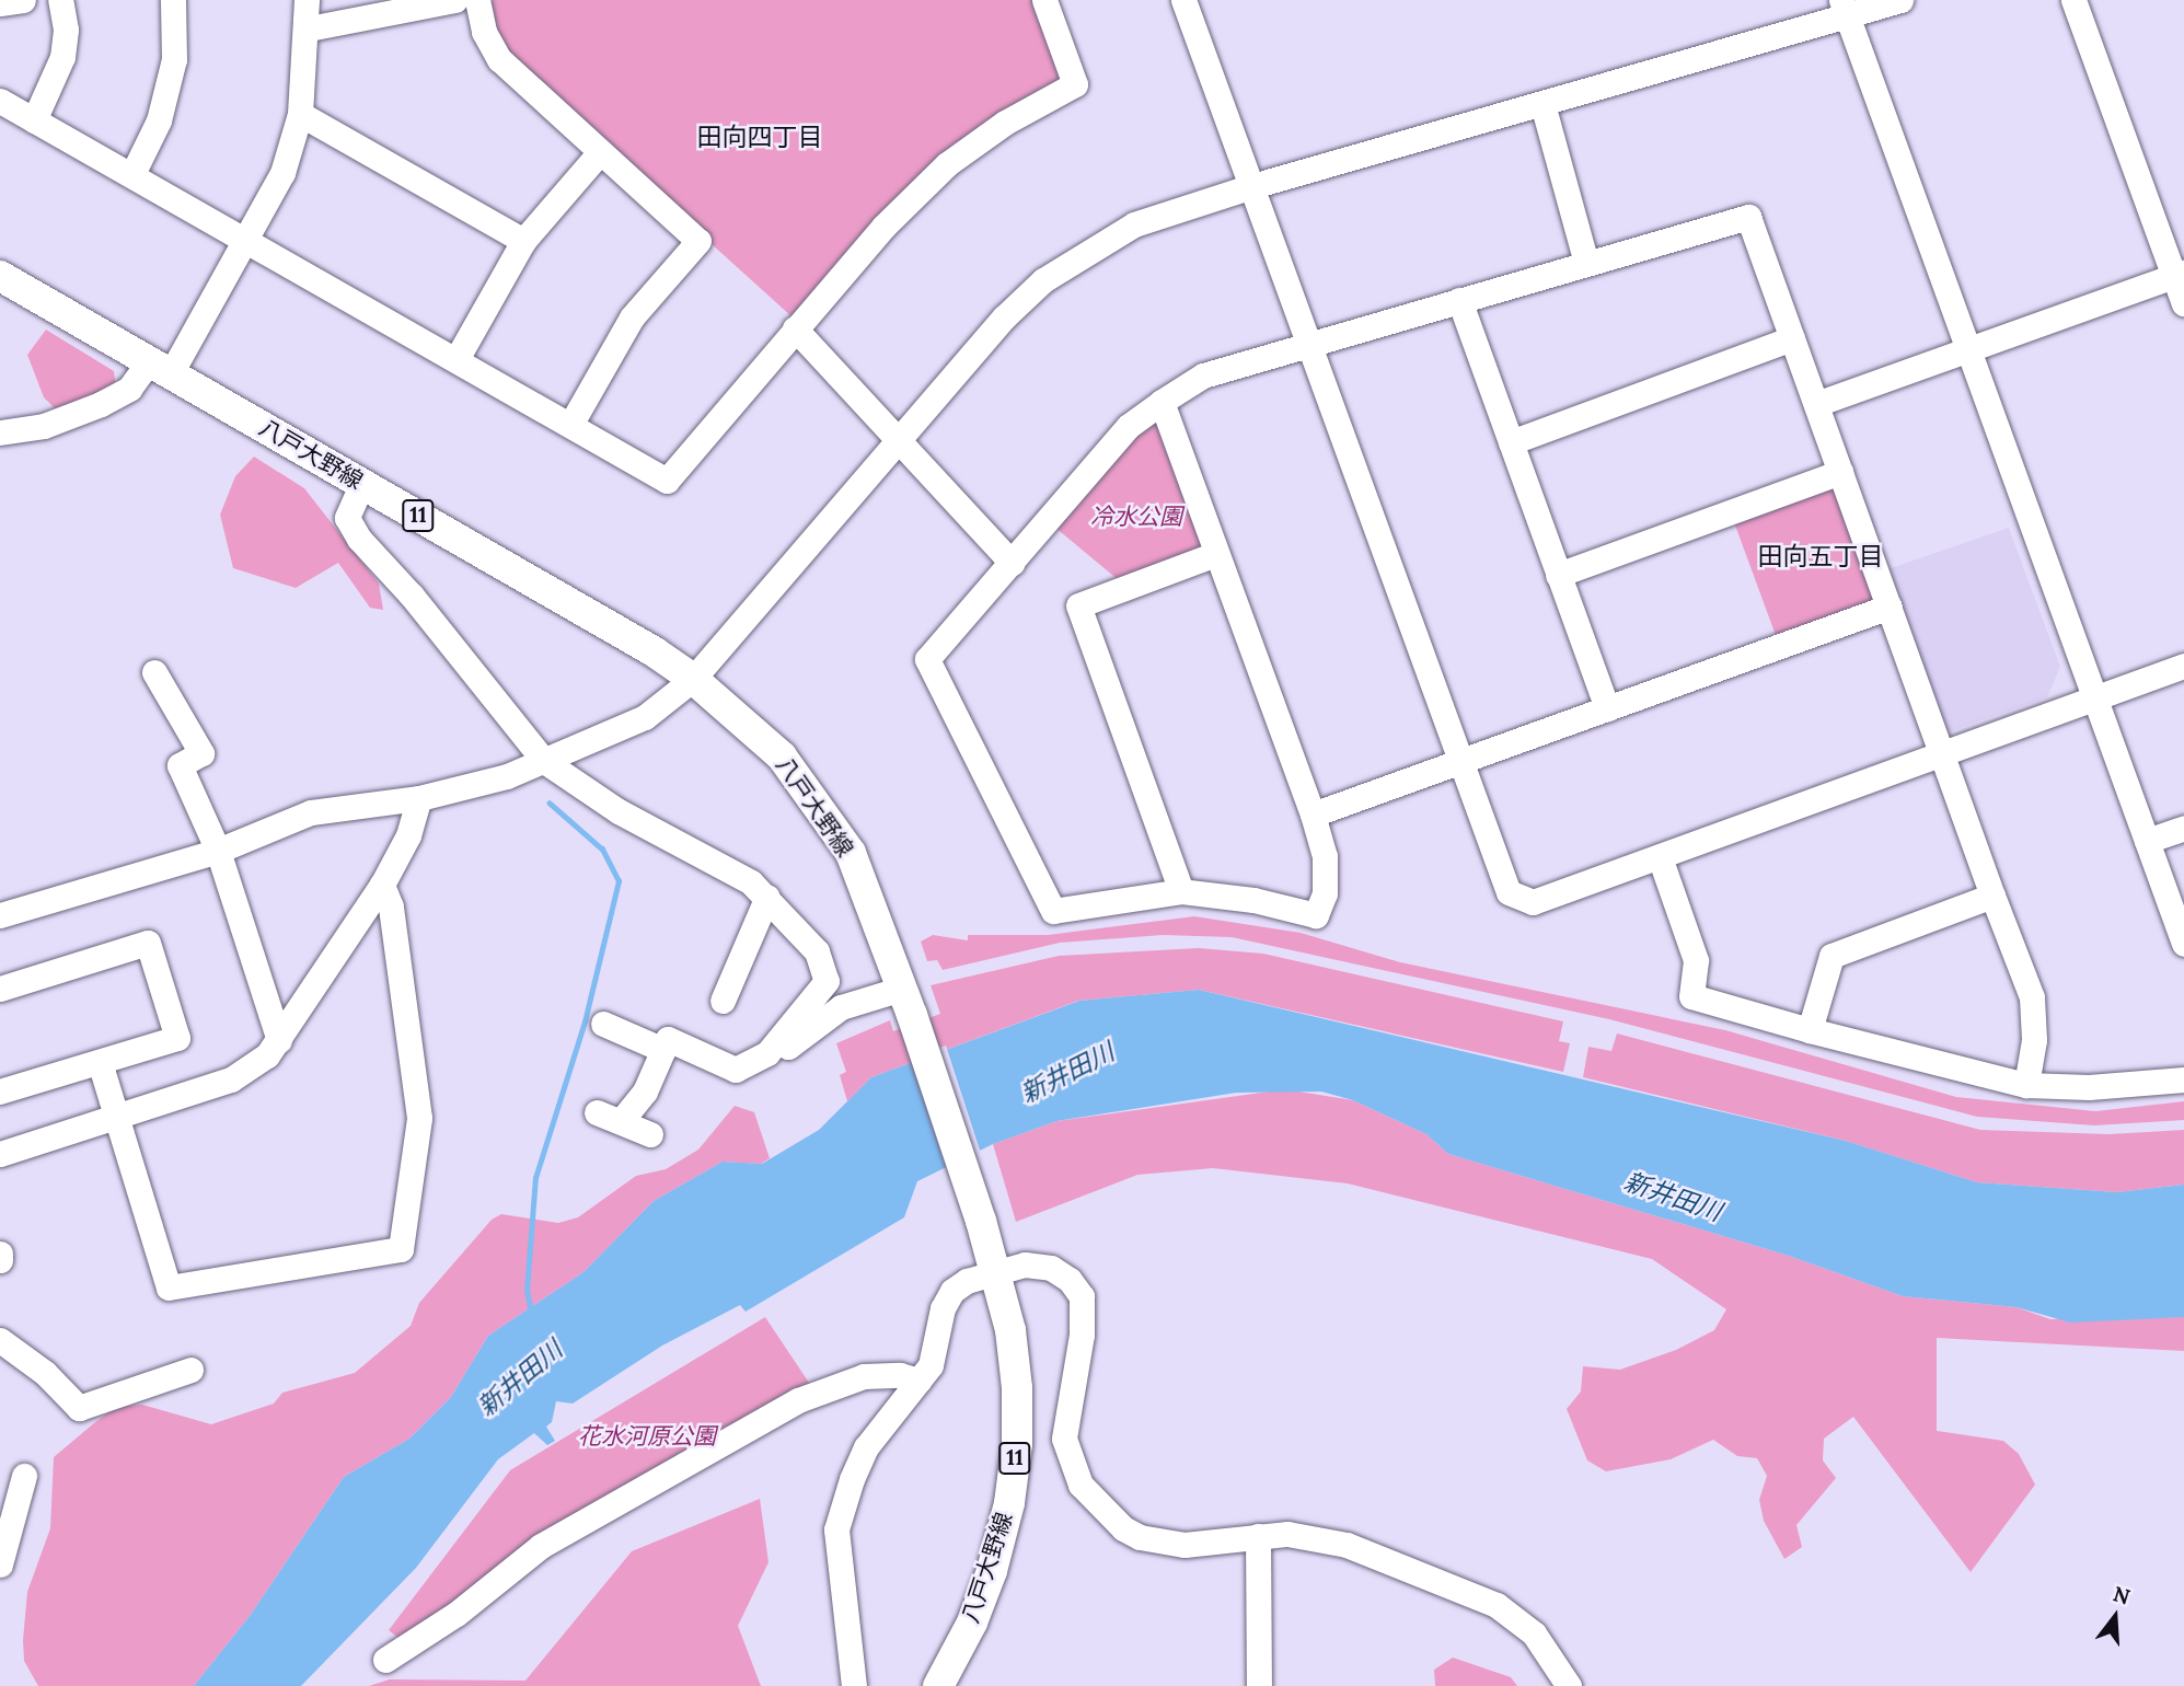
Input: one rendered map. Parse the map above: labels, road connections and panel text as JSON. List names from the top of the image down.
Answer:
{
  "streets": {
    "main road": ["八戸大野線", "11"]
  },
  "districts": ["田向四丁目", "田向五丁目"],
  "water": ["新井田川"],
  "parks": ["冷水公園", "花水河原公園"],
  "north": "top"
}
